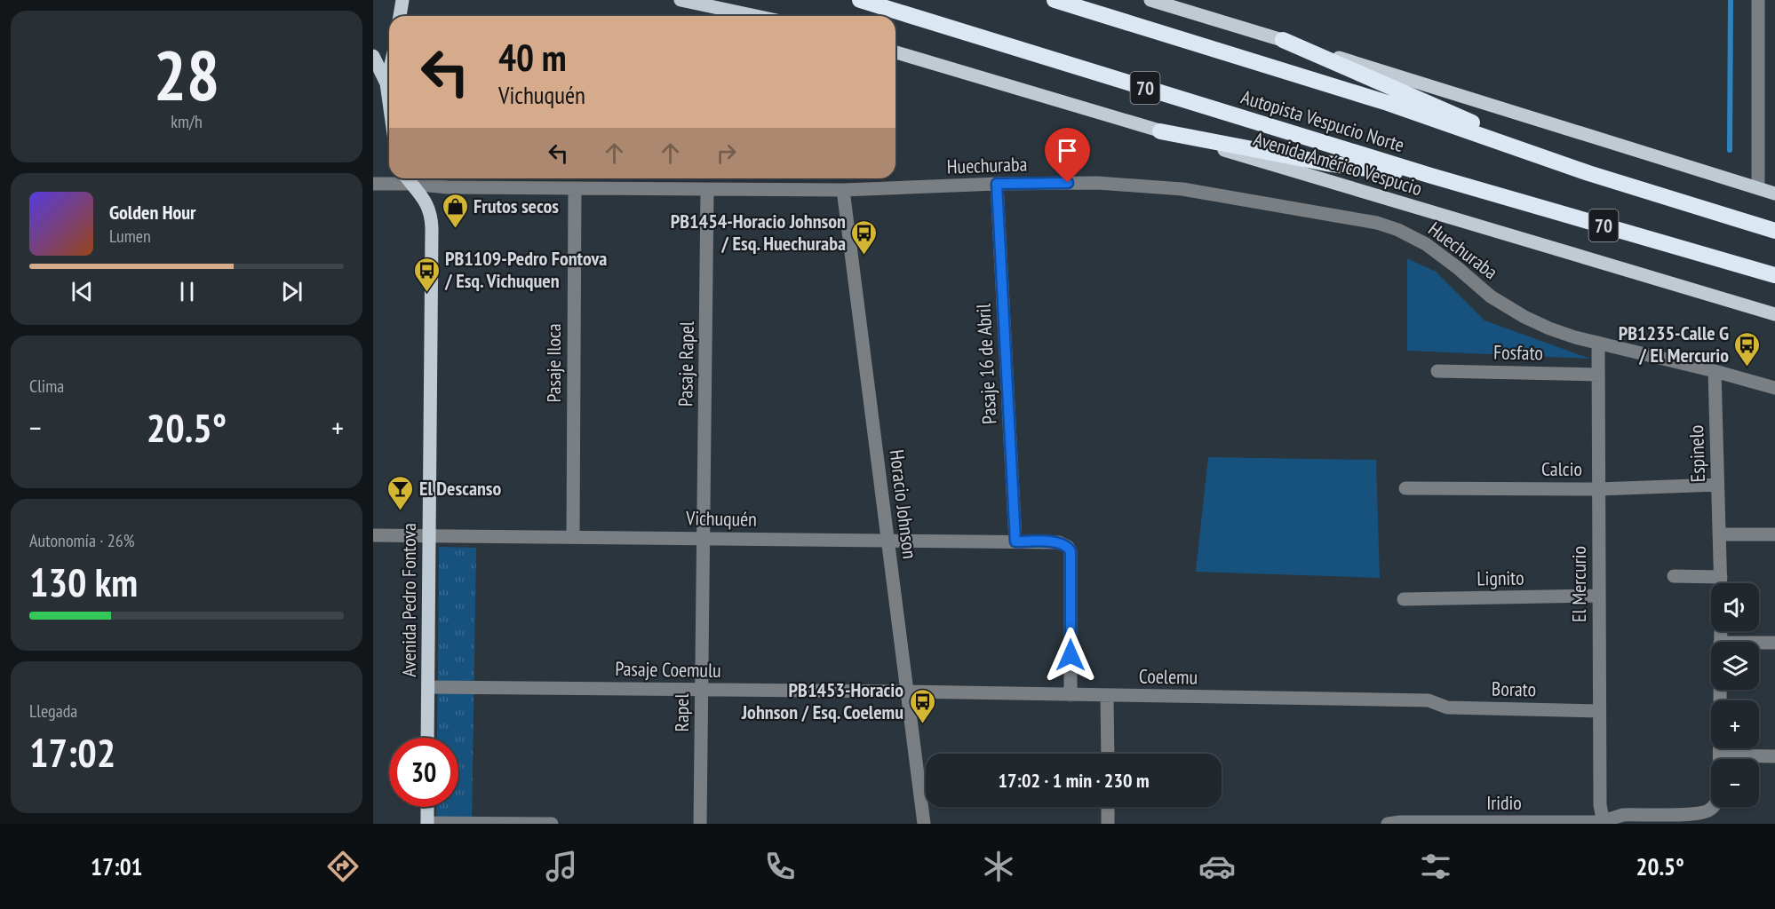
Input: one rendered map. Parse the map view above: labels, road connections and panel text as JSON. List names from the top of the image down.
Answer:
{
  "streets": {
    "highway": ["70", "Autopista Vespucio Norte"],
    "main road": ["Avenida Américo Vespucio", "Avenida Pedro Fontova"],
    "street": [
      "Huechuraba",
      "Fosfato",
      "Pasaje Iloca",
      "Pasaje Rapel",
      "Pasaje 16 de Abril",
      "Espinelo",
      "Calcio",
      "Horacio Johnson",
      "Vichuquén",
      "Lignito",
      "El Mercurio",
      "Pasaje Coemulu",
      "Coelemu",
      "Borato",
      "Rapel",
      "Iridio"
    ]
  },
  "crossings": [
    ["Huechuraba", "Pasaje Iloca"],
    ["Huechuraba", "Pasaje Rapel"],
    ["Huechuraba", "Pasaje 16 de Abril"],
    ["Huechuraba", "Espinelo"],
    ["Huechuraba", "Horacio Johnson"],
    ["Huechuraba", "El Mercurio"],
    ["Huechuraba", "Avenida Pedro Fontova"],
    ["Fosfato", "El Mercurio"],
    ["Pasaje Iloca", "Vichuquén"],
    ["Pasaje Rapel", "Vichuquén"],
    ["Pasaje Rapel", "Rapel"],
    ["Pasaje 16 de Abril", "Vichuquén"],
    ["Espinelo", "Calcio"],
    ["Calcio", "El Mercurio"],
    ["Horacio Johnson", "Vichuquén"],
    ["Horacio Johnson", "Pasaje Coemulu"],
    ["Horacio Johnson", "Coelemu"],
    ["Vichuquén", "Avenida Pedro Fontova"],
    ["Vichuquén", "Coelemu"],
    ["Vichuquén", "Rapel"],
    ["Lignito", "El Mercurio"],
    ["El Mercurio", "Borato"],
    ["El Mercurio", "Iridio"],
    ["Avenida Pedro Fontova", "Pasaje Coemulu"],
    ["Pasaje Coemulu", "Coelemu"],
    ["Pasaje Coemulu", "Rapel"],
    ["Coelemu", "Borato"]
  ],
  "places": {
    "shop": ["Frutos secos"],
    "bus stop": [
      "PB1454-Horacio Johnson / Esq. Huechuraba",
      "PB1109-Pedro Fontova / Esq. Vichuquen",
      "PB1235-Calle G / El Mercurio",
      "PB1453-Horacio Johnson / Esq. Coelemu"
    ],
    "bar": ["El Descanso"]
  },
  "page": {
    "tile": [
      ["28", "km/h"],
      "Clima",
      ["Autonomía · 26%", "130 km"],
      ["Llegada", "17:02"]
    ],
    "turn": ["40 m", "Vichuquén"],
    "song": ["Golden Hour", "Lumen"],
    "heat": ["−", "20.5°", "+"],
    "map_buttons": ["+", "−"],
    "limit": "30",
    "trip": "17:02 · 1 min · 230 m",
    "tabs": ["17:01", "20.5°"]
  }
}
